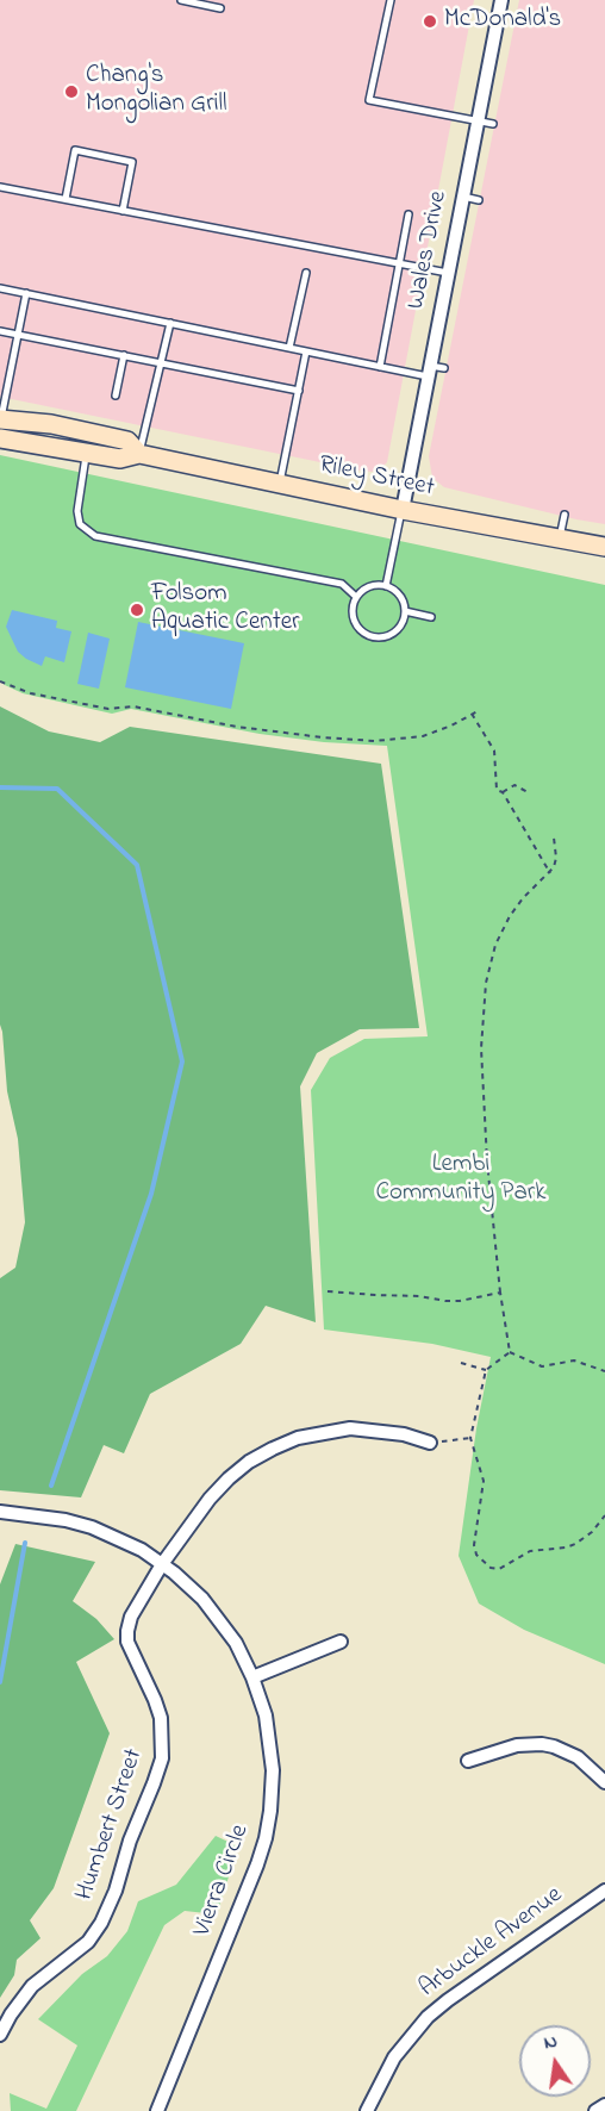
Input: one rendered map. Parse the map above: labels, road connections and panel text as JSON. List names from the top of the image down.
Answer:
{
  "streets": {
    "main road": ["Riley Street"],
    "street": [
      "Wales Drive",
      "Humbert Street",
      "Vierra Circle",
      "Arbuckle Avenue"
    ]
  },
  "crossings": [
    ["Wales Drive", "Riley Street"],
    ["Humbert Street", "Vierra Circle"]
  ],
  "parks": ["Lembi Community Park"],
  "places": ["McDonald's", "Chang's Mongolian Grill", "Folsom Aquatic Center"],
  "north": "top"
}
